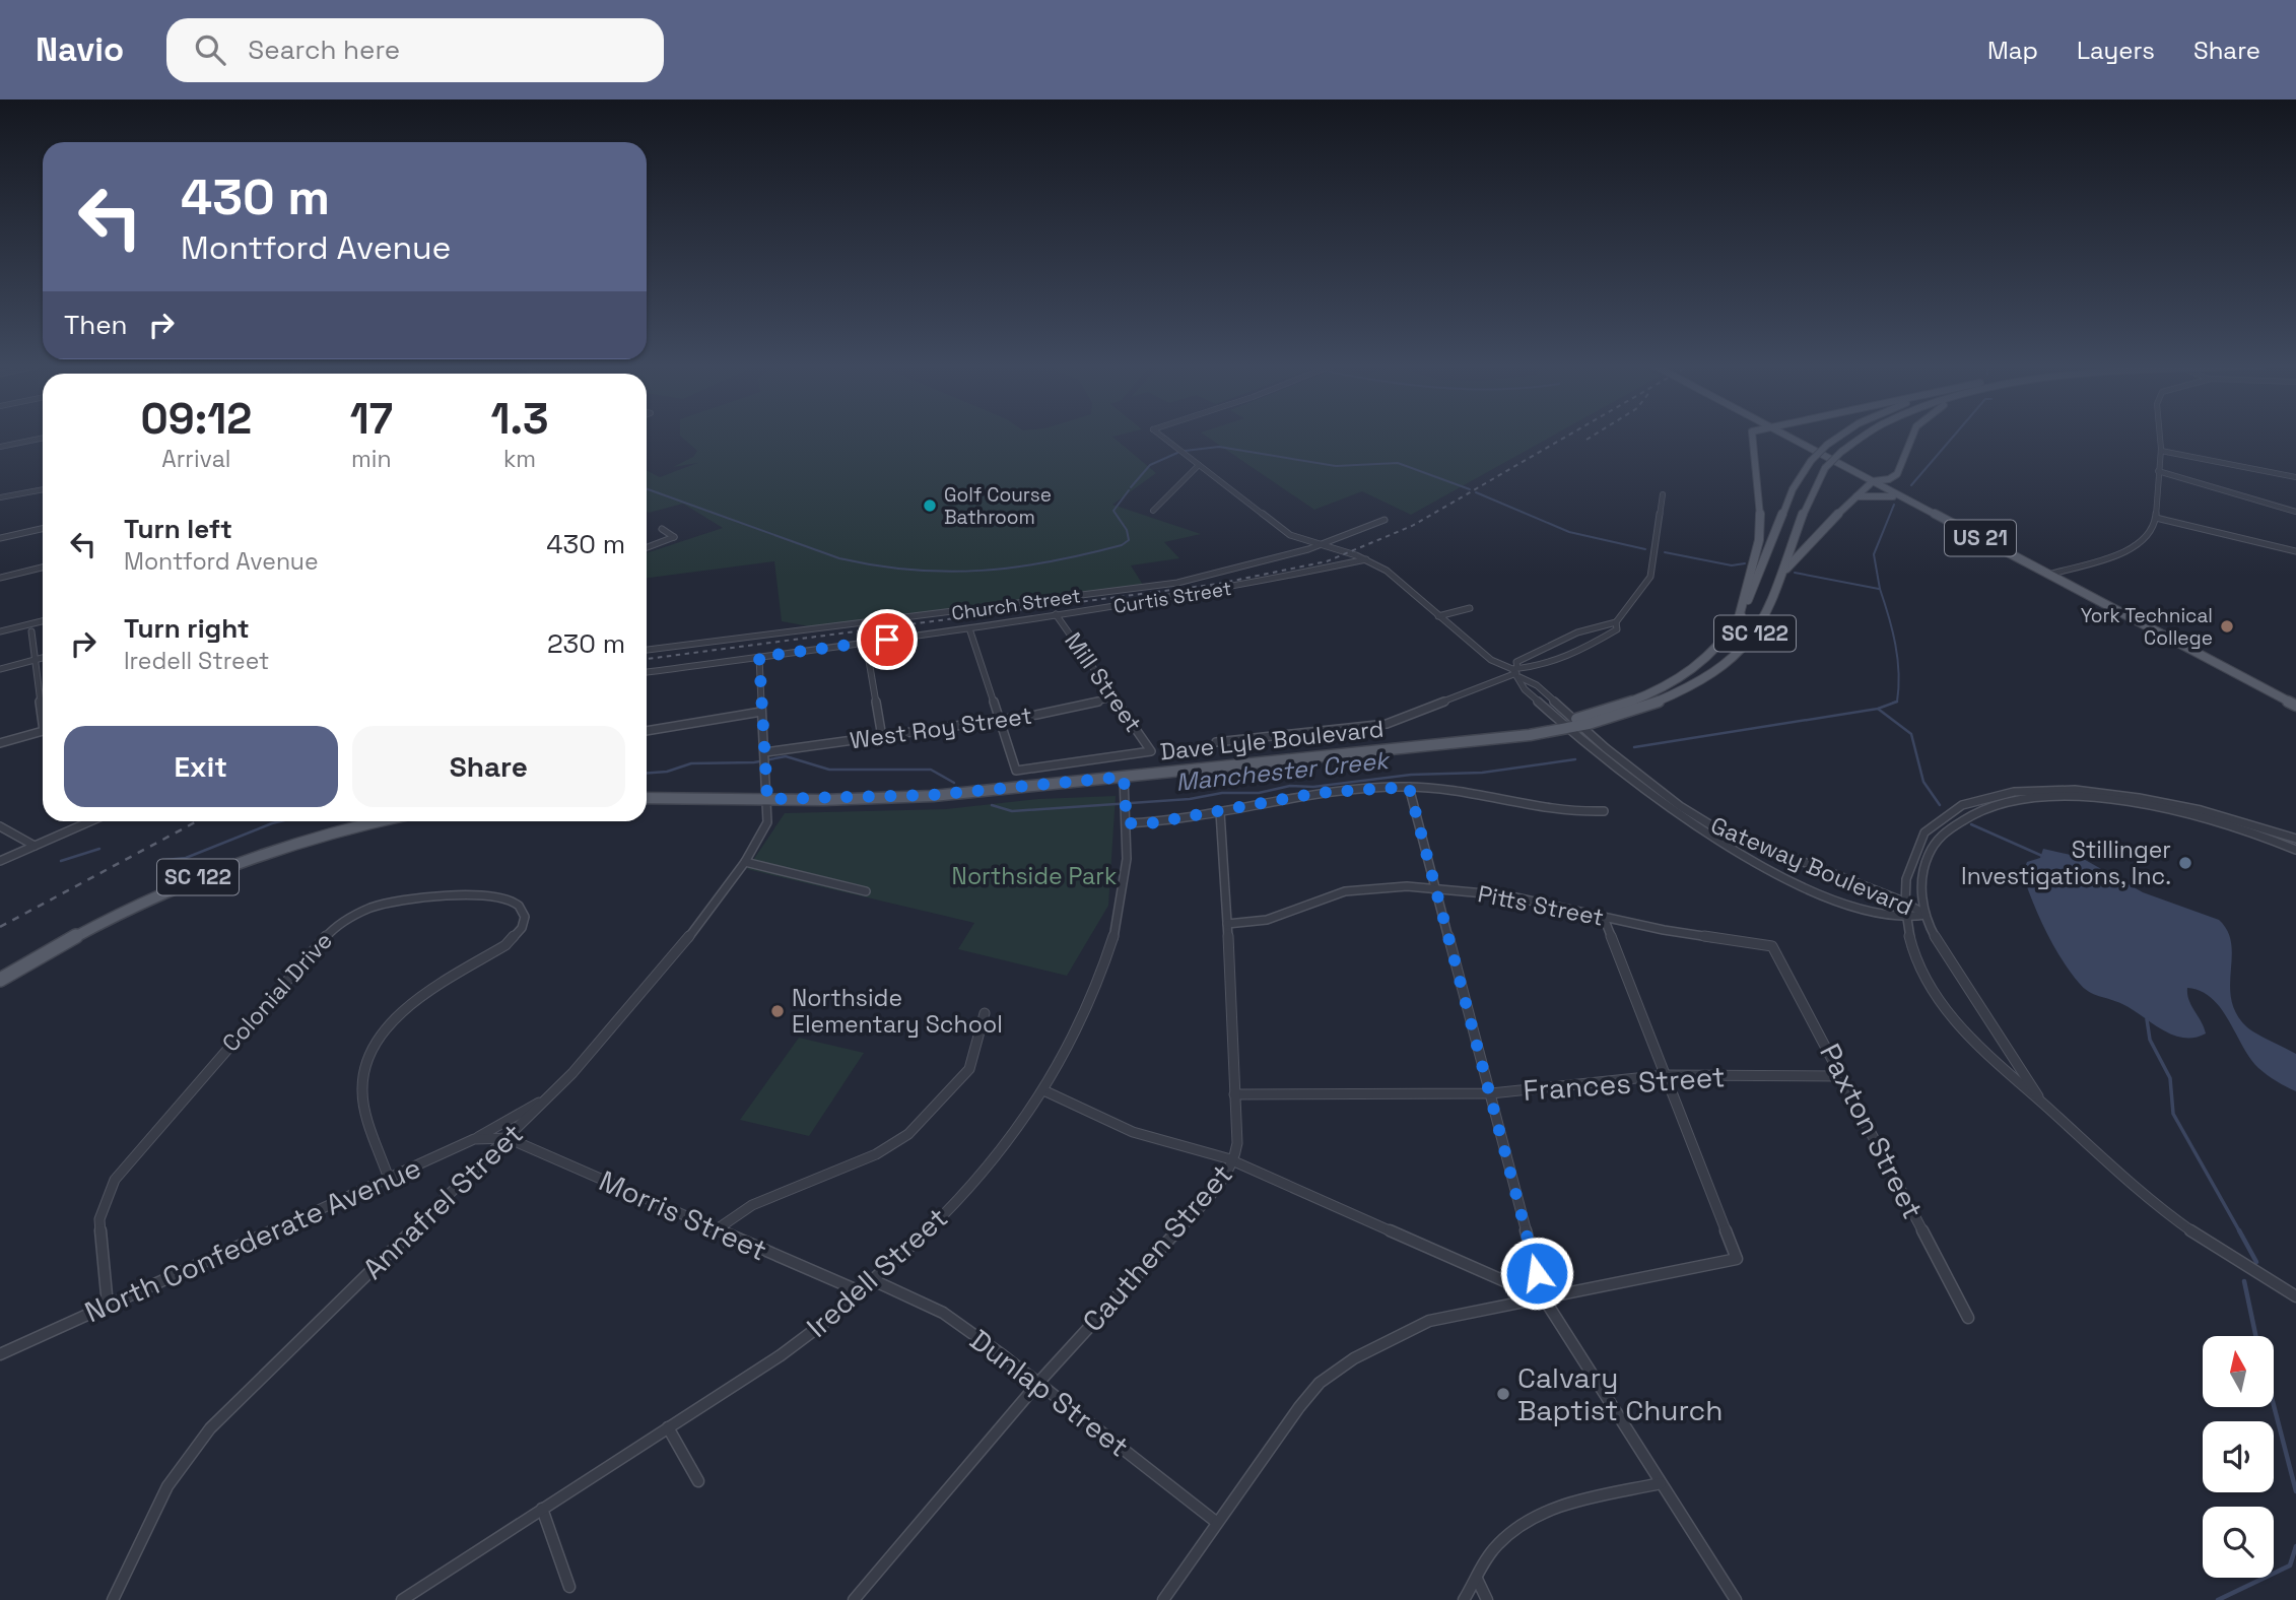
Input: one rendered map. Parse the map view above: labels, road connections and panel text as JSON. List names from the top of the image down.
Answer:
{
  "streets": {
    "main road": ["US 21", "SC 122", "Dave Lyle Boulevard"],
    "street": [
      "Curtis Street",
      "Church Street",
      "Mill Street",
      "West Roy Street",
      "Gateway Boulevard",
      "Pitts Street",
      "Colonial Drive",
      "Frances Street",
      "Paxton Street",
      "Annafrel Street",
      "Morris Street",
      "North Confederate Avenue",
      "Cauthen Street",
      "Iredell Street",
      "Dunlap Street"
    ]
  },
  "crossings": [
    ["Curtis Street", "Mill Street"],
    ["Curtis Street", "Gateway Boulevard"],
    ["Curtis Street", "Annafrel Street"],
    ["Church Street", "Gateway Boulevard"],
    ["Mill Street", "West Roy Street"],
    ["West Roy Street", "Annafrel Street"],
    ["Dave Lyle Boulevard", "Gateway Boulevard"],
    ["Dave Lyle Boulevard", "Annafrel Street"],
    ["Dave Lyle Boulevard", "Iredell Street"],
    ["Pitts Street", "Paxton Street"],
    ["Pitts Street", "Cauthen Street"],
    ["Colonial Drive", "North Confederate Avenue"],
    ["Frances Street", "Paxton Street"],
    ["Frances Street", "Cauthen Street"],
    ["Annafrel Street", "Morris Street"],
    ["Annafrel Street", "North Confederate Avenue"],
    ["Morris Street", "North Confederate Avenue"],
    ["Morris Street", "Iredell Street"],
    ["Cauthen Street", "Dunlap Street"],
    ["Iredell Street", "Dunlap Street"]
  ],
  "water": ["Manchester Creek"],
  "parks": ["Northside Park"],
  "places": [
    "Golf Course Bathroom",
    "York Technical College",
    "Stillinger Investigations, Inc.",
    "Northside Elementary School",
    "Calvary Baptist Church"
  ],
  "north": "top",
  "page": {
    "header": "Navio",
    "search": "Search here",
    "nav": ["Map", "Layers", "Share"],
    "turn": ["430 m", "Montford Avenue"],
    "then": "Then",
    "eta": [
      "09:12",
      "Arrival",
      "17",
      "min",
      "1.3",
      "km"
    ],
    "list": [
      {
        "name": "Turn left",
        "note": "Montford Avenue",
        "value": "430 m"
      },
      {
        "name": "Turn right",
        "note": "Iredell Street",
        "value": "230 m"
      }
    ],
    "buttons": ["Exit", "Share"]
  }
}
